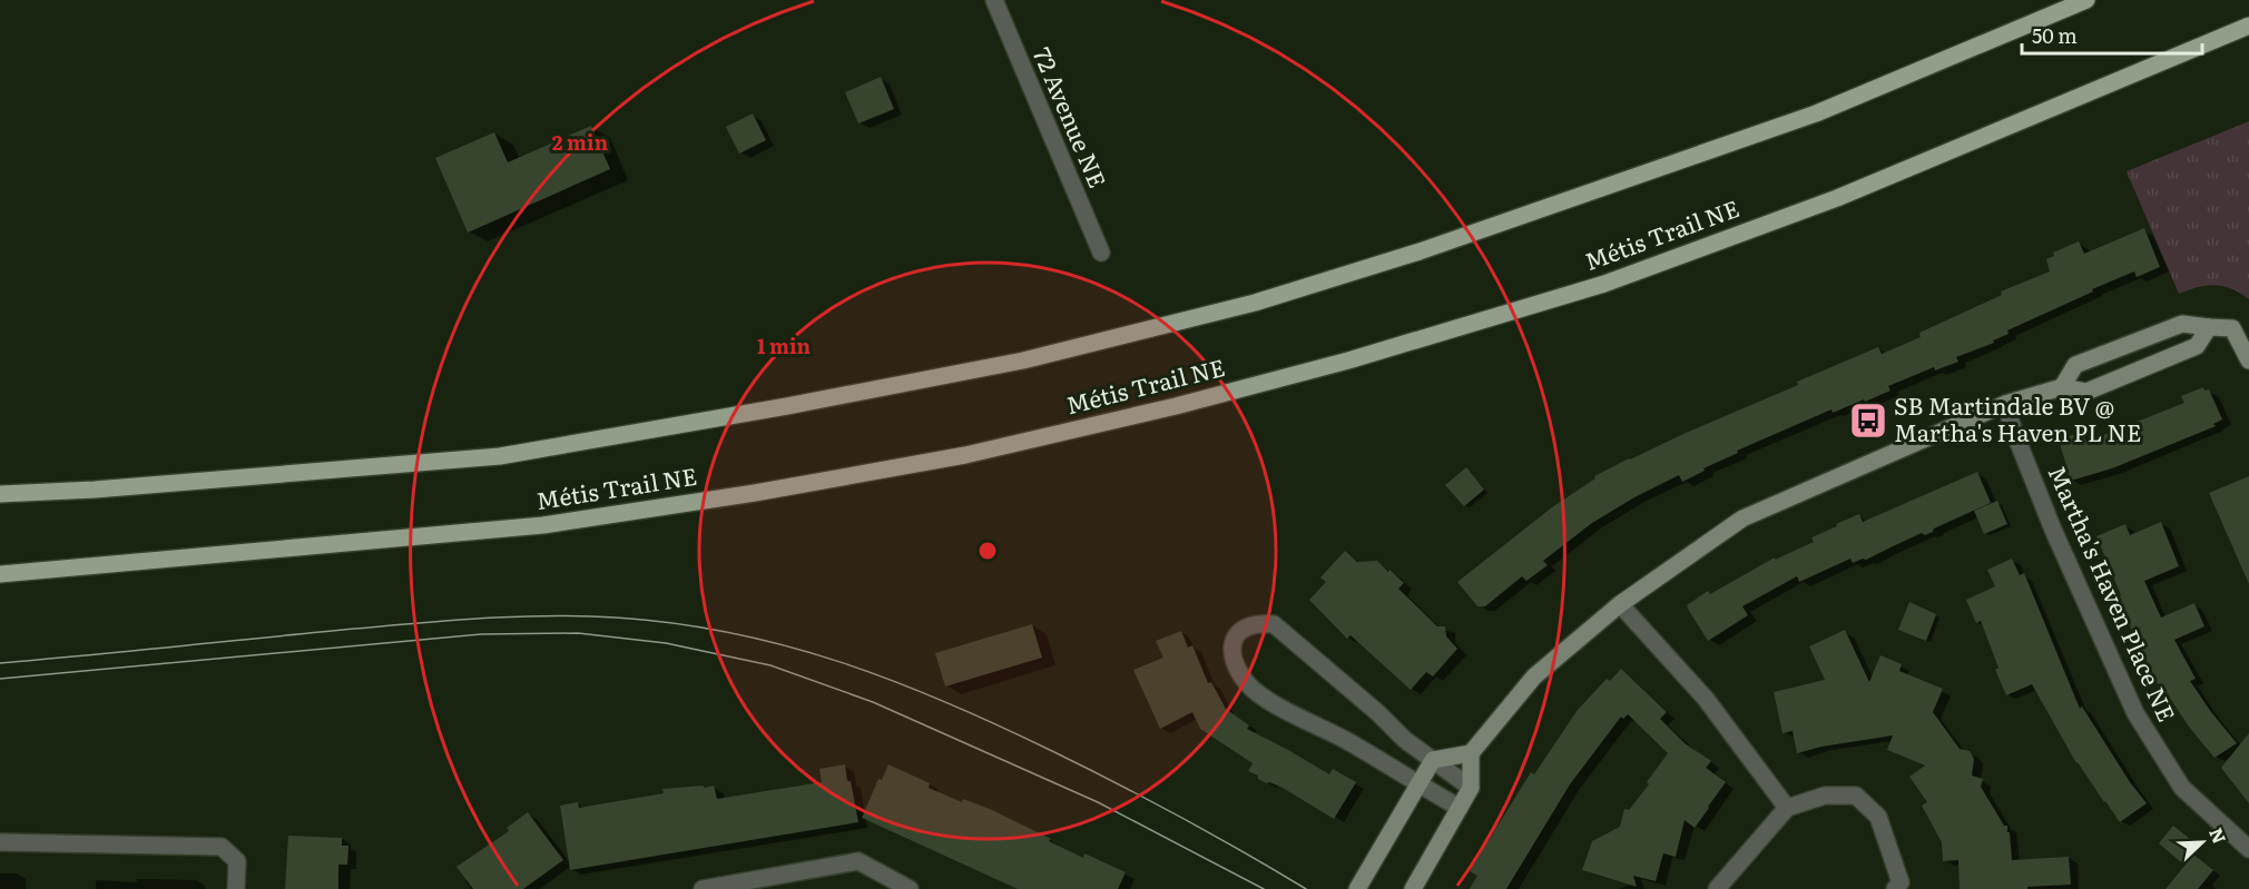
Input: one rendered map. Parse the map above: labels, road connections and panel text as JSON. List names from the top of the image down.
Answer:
{
  "streets": {
    "main road": ["Métis Trail NE"],
    "street": ["72 Avenue NE", "Martha's Haven Place NE"]
  },
  "places": {
    "bus stop": ["SB Martindale BV @ Martha's Haven PL NE"]
  },
  "scale_bar": "50 m",
  "north": "top right",
  "rings": ["2 min", "1 min"]
}
